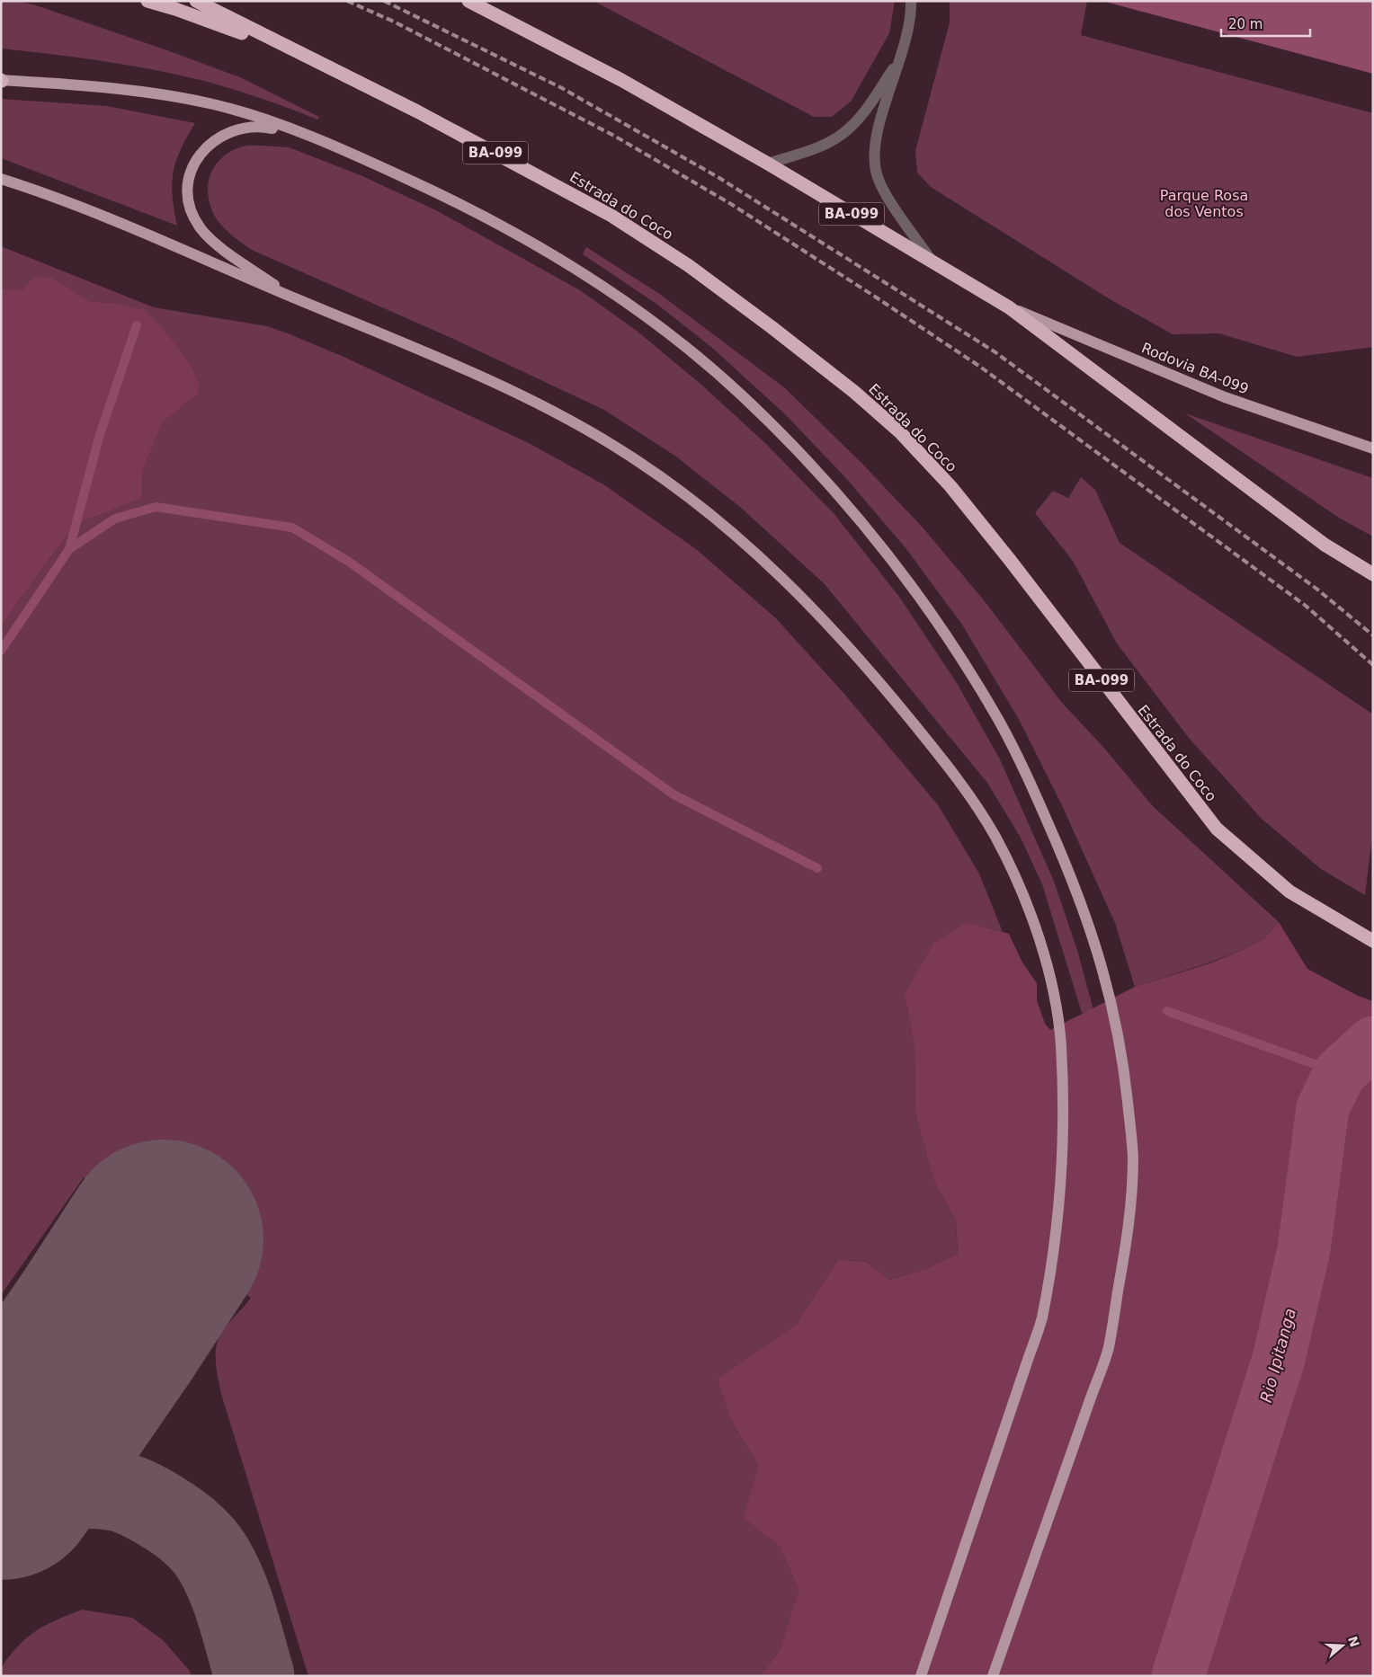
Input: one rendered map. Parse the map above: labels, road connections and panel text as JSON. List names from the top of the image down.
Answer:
{
  "streets": {
    "highway": ["BA-099", "Estrada do Coco"],
    "main road": ["Rodovia BA-099"]
  },
  "crossings": [
    ["BA-099", "Rodovia BA-099"]
  ],
  "water": ["Rio Ipitanga"],
  "parks": ["Parque Rosa dos Ventos"],
  "scale_bar": "20 m",
  "north": "right"
}
